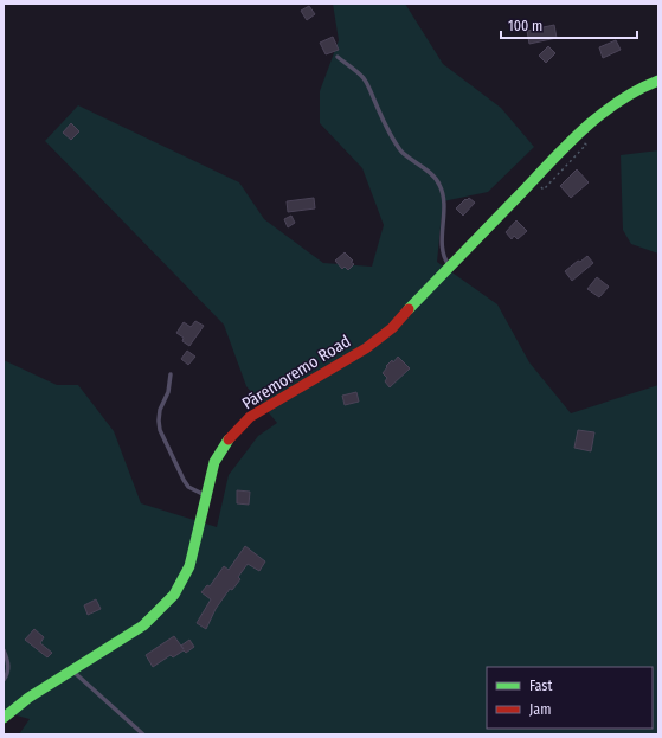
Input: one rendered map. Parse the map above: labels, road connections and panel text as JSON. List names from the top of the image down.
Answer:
{
  "streets": {
    "street": ["Pāremoremo Road"]
  },
  "legend": ["Fast", "Jam"],
  "scale_bar": "100 m"
}
